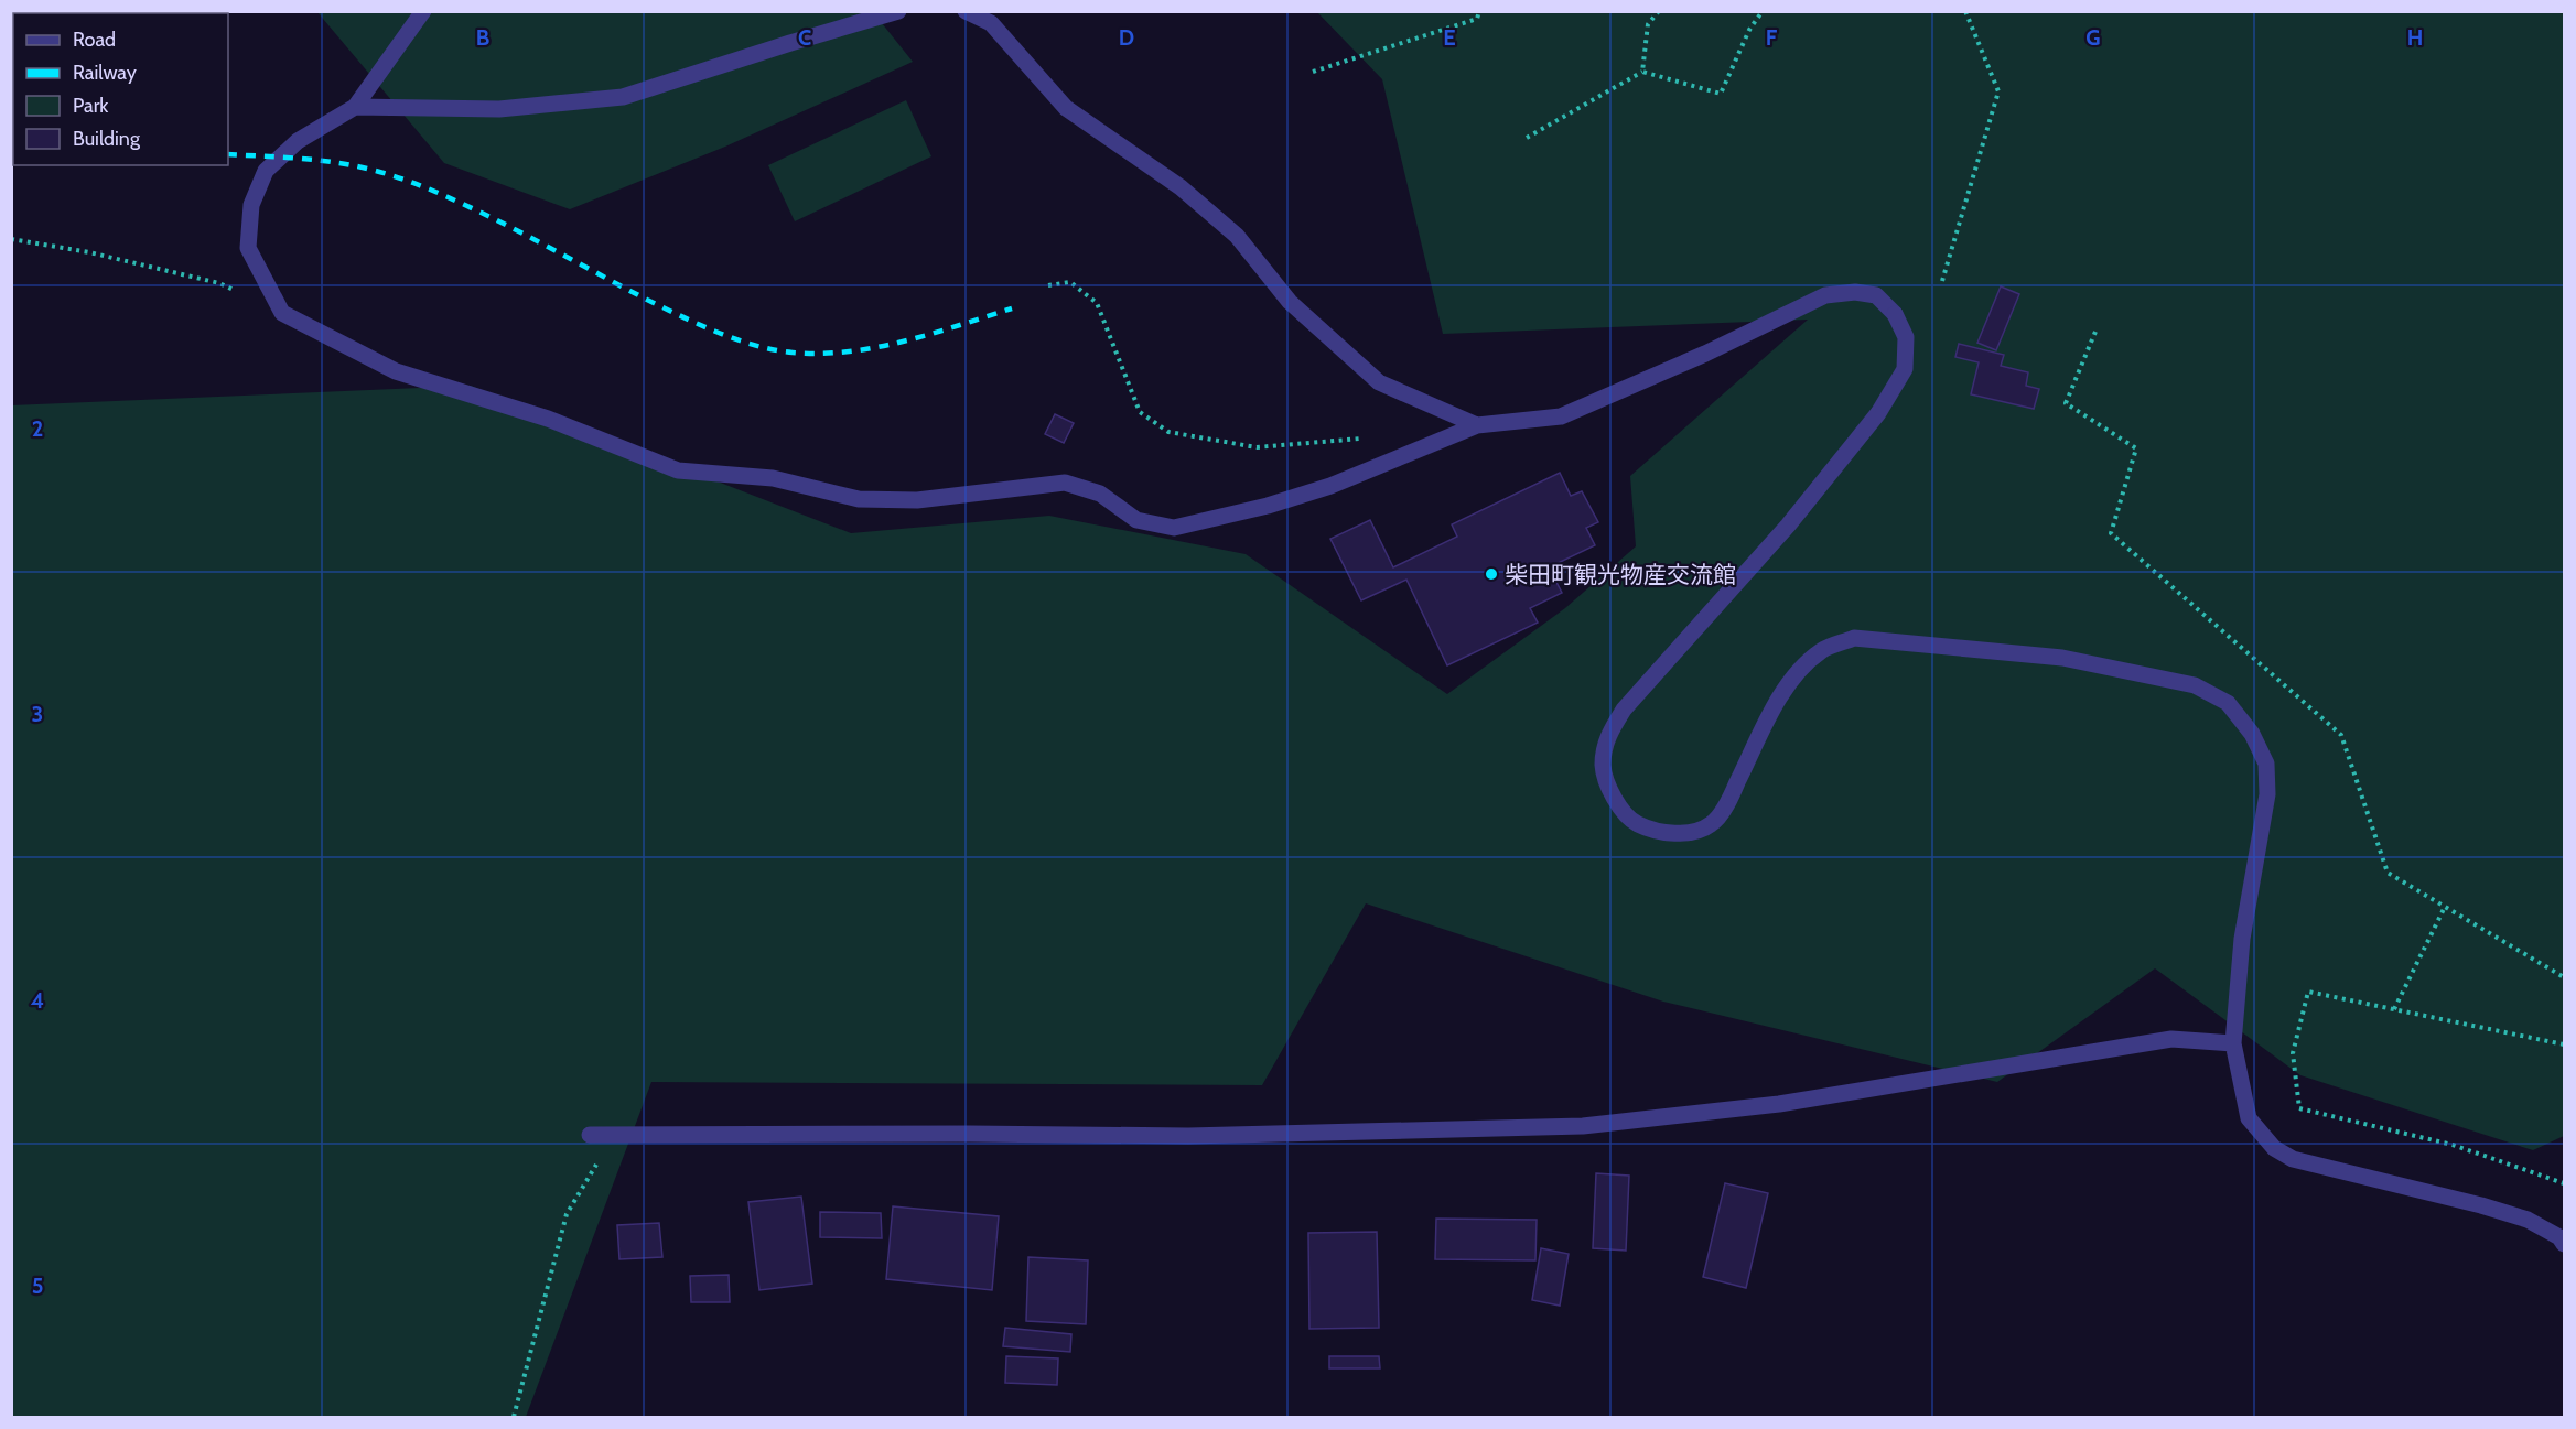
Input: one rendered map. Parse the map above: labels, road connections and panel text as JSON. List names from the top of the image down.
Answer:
{
  "places": ["柴田町観光物産交流館"],
  "legend": [
    "Road",
    "Railway",
    "Park",
    "Building"
  ],
  "grid": {
    "columns": [
      "B",
      "C",
      "D",
      "E",
      "F",
      "G",
      "H"
    ],
    "rows": [
      "2",
      "3",
      "4",
      "5"
    ]
  }
}
